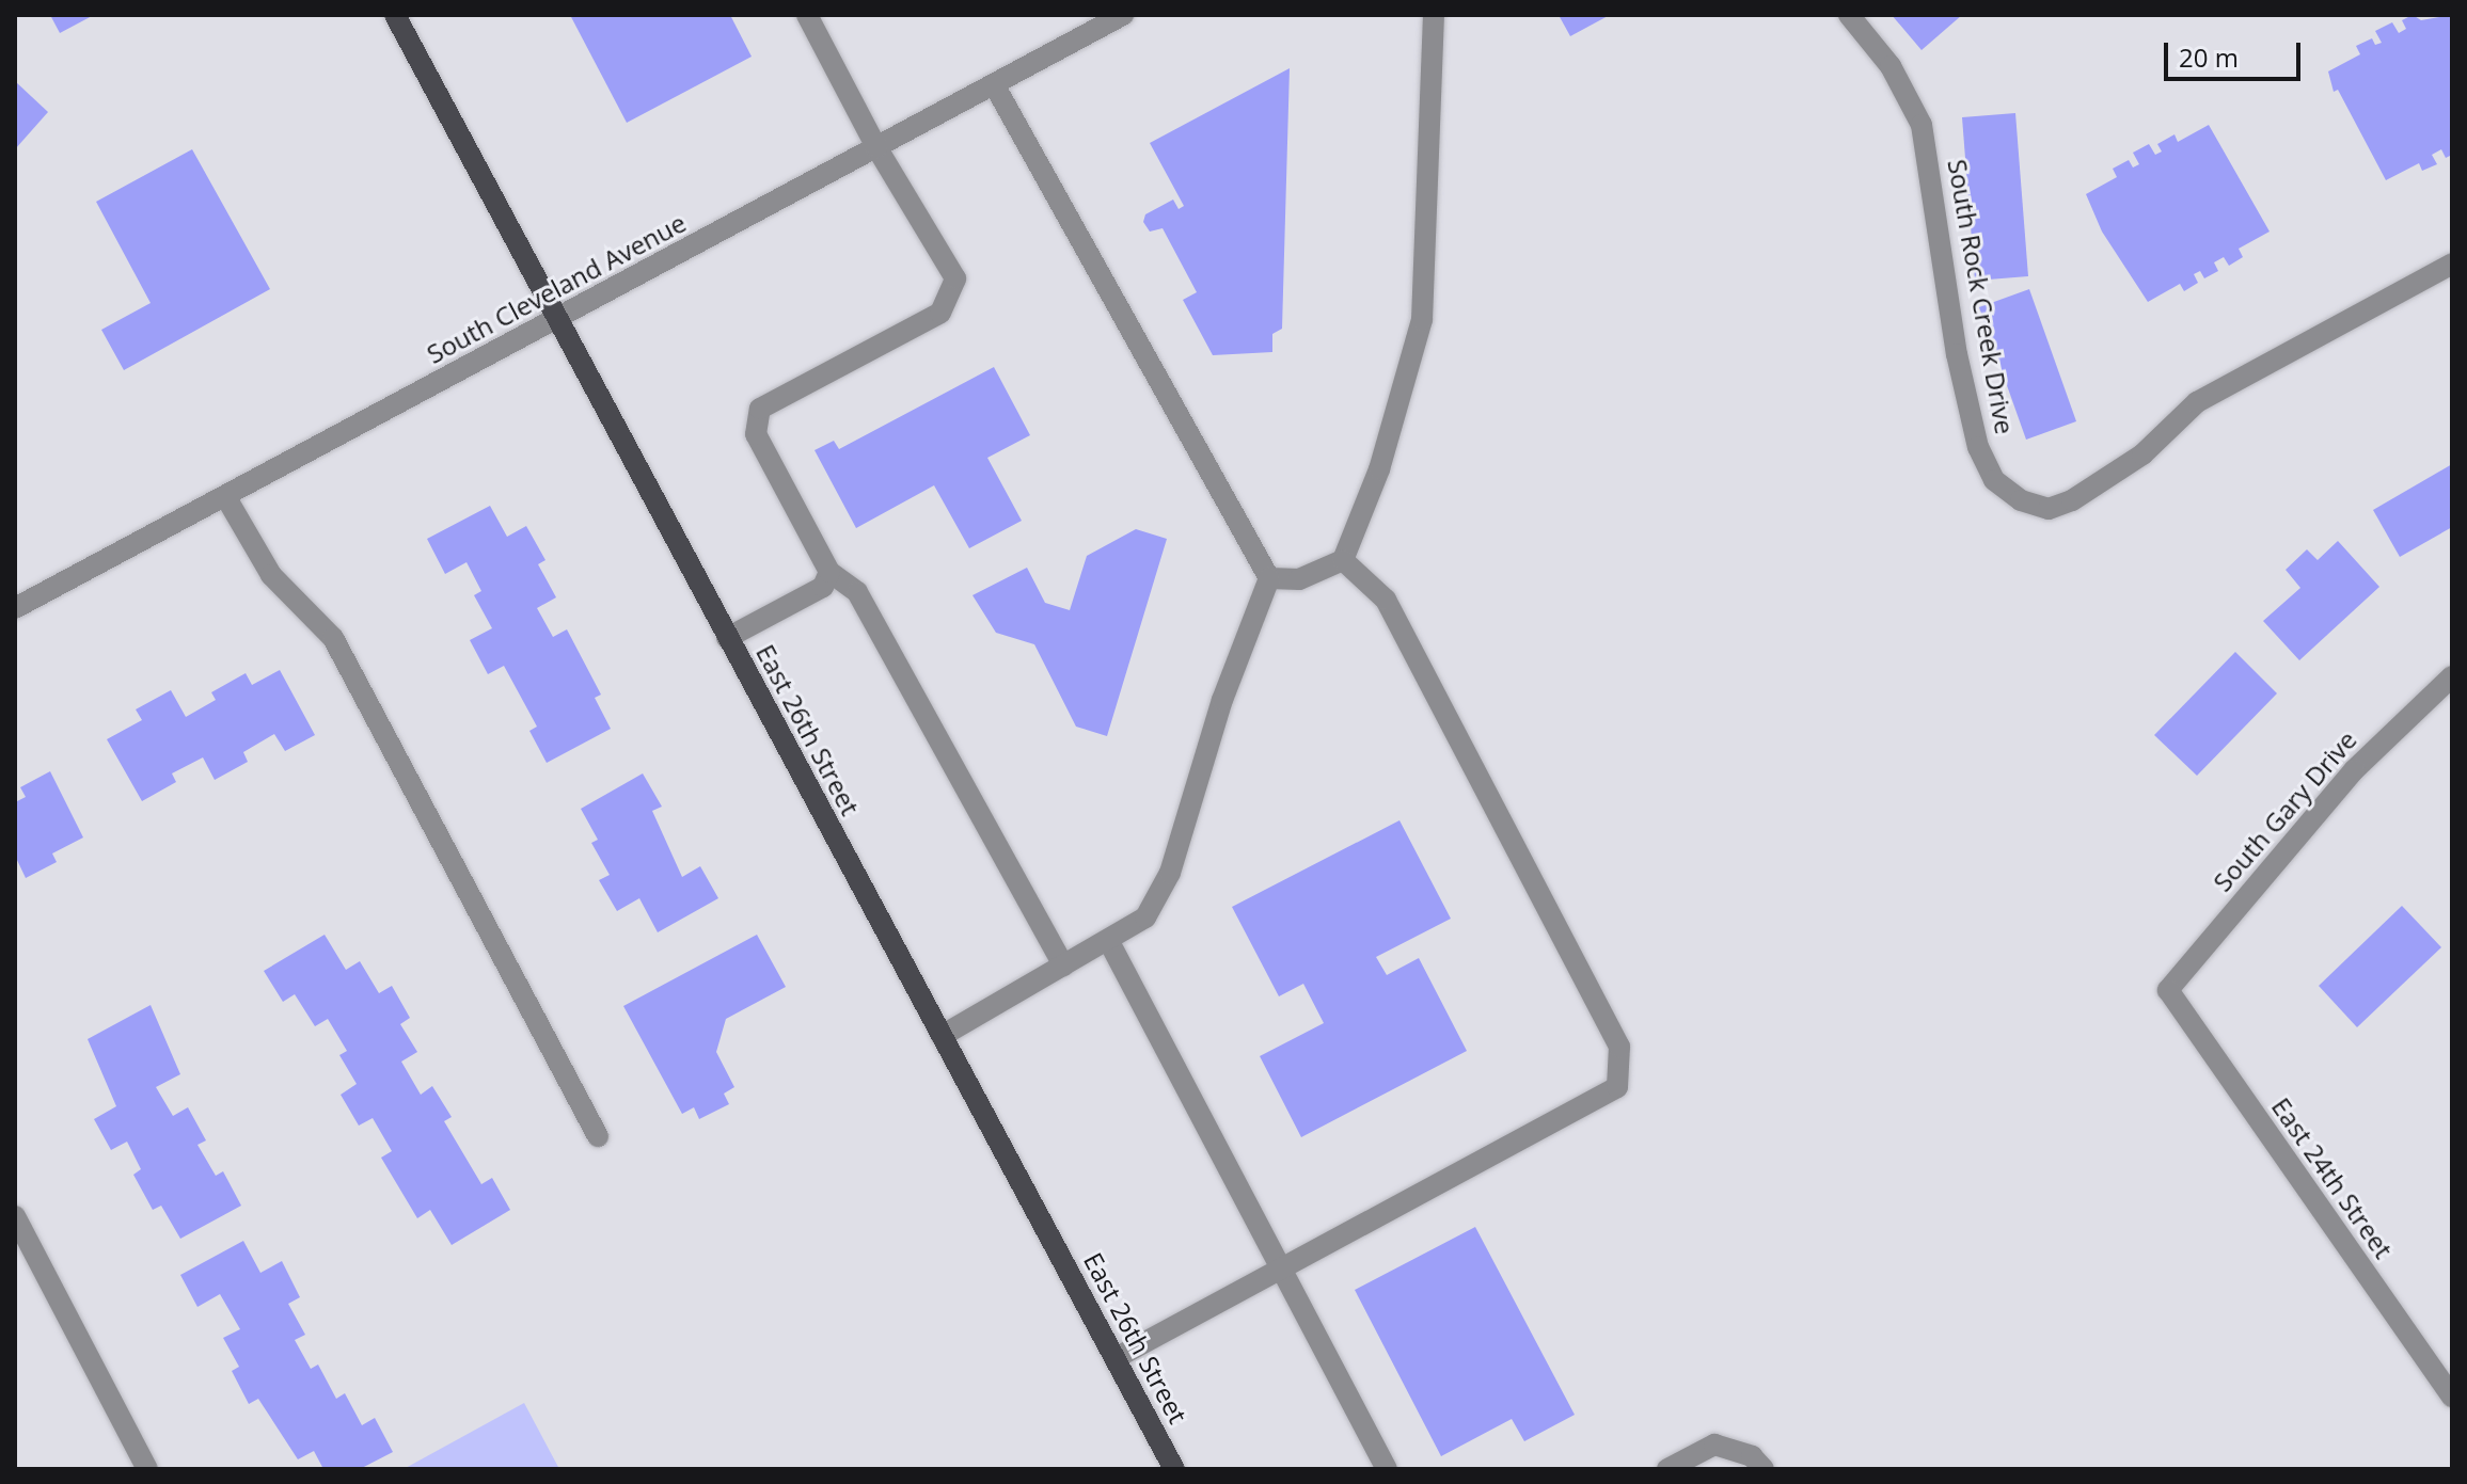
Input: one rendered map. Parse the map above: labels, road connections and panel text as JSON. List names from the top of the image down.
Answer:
{
  "streets": {
    "main road": ["East 26th Street"],
    "street": [
      "South Cleveland Avenue",
      "South Rock Creek Drive",
      "South Gary Drive",
      "East 24th Street"
    ]
  },
  "crossings": [
    ["South Cleveland Avenue", "East 26th Street"],
    ["South Gary Drive", "East 24th Street"]
  ],
  "scale_bar": "20 m"
}
